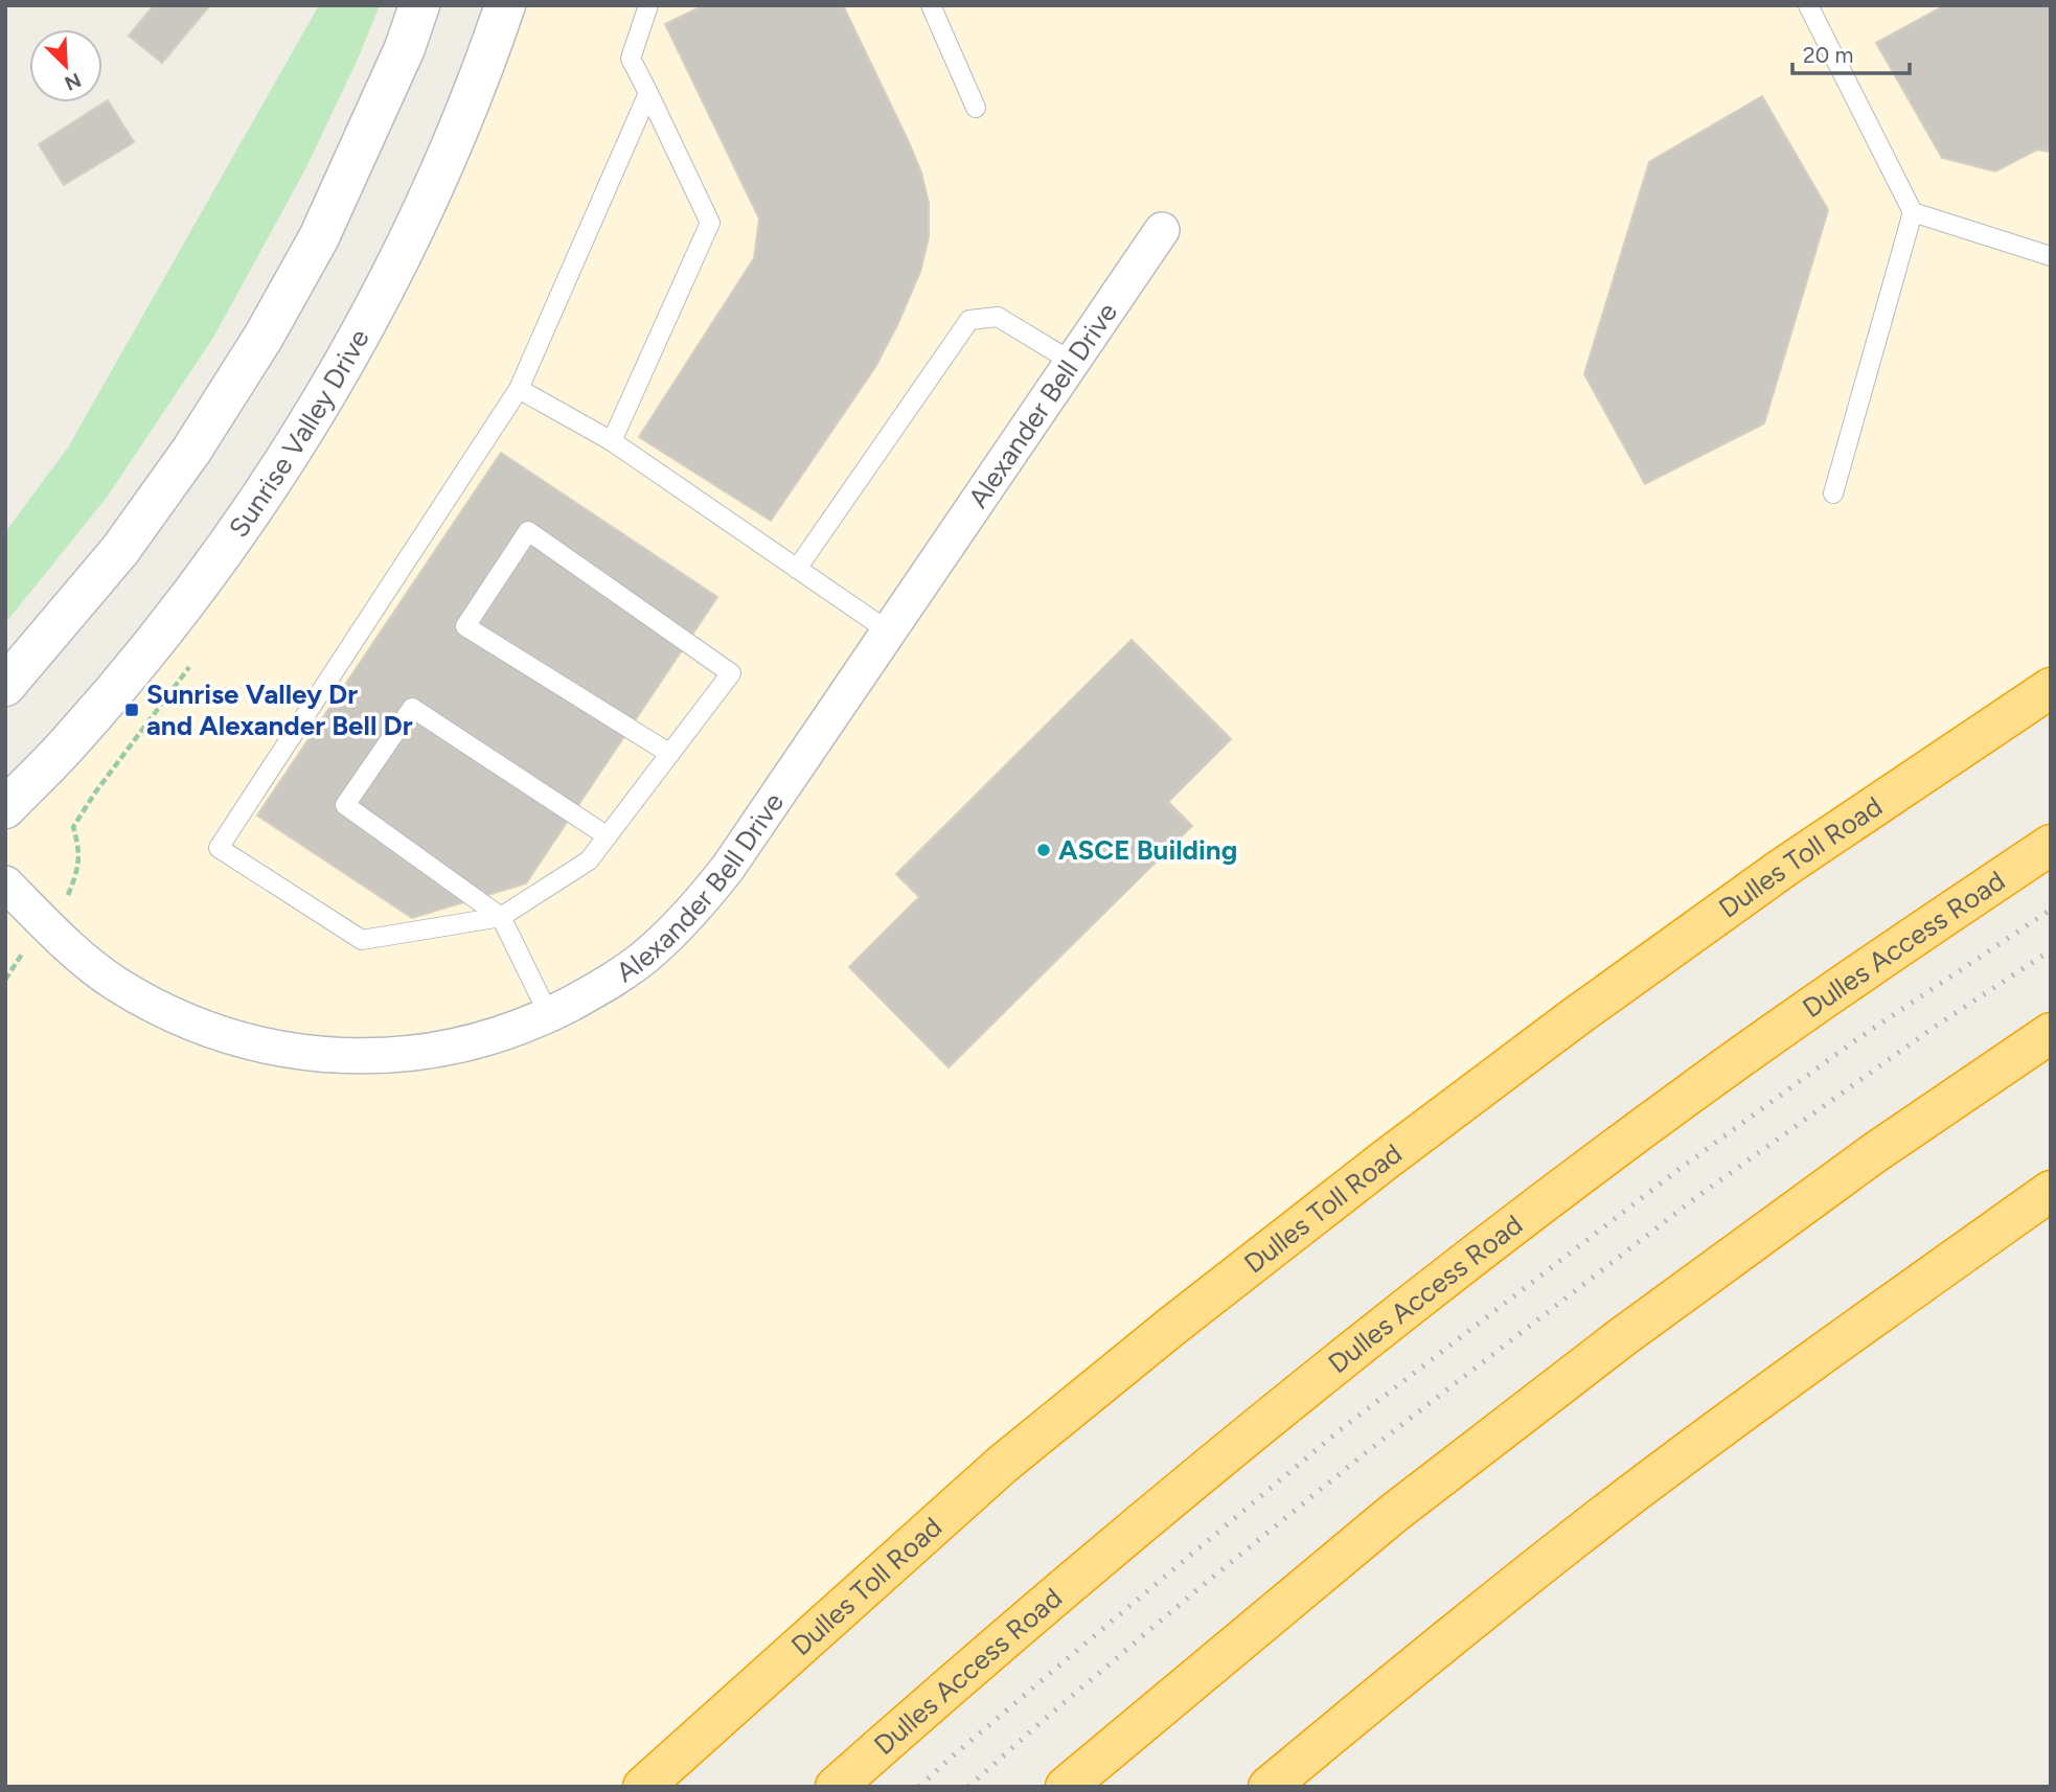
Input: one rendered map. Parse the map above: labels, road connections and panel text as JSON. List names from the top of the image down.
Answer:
{
  "streets": {
    "highway": ["Dulles Toll Road", "Dulles Access Road"],
    "main road": ["Sunrise Valley Drive"],
    "street": ["Alexander Bell Drive"]
  },
  "places": {
    "transit": ["Sunrise Valley Dr and Alexander Bell Dr"],
    "other": ["ASCE Building"]
  },
  "scale_bar": "20 m",
  "north": "bottom right"
}
